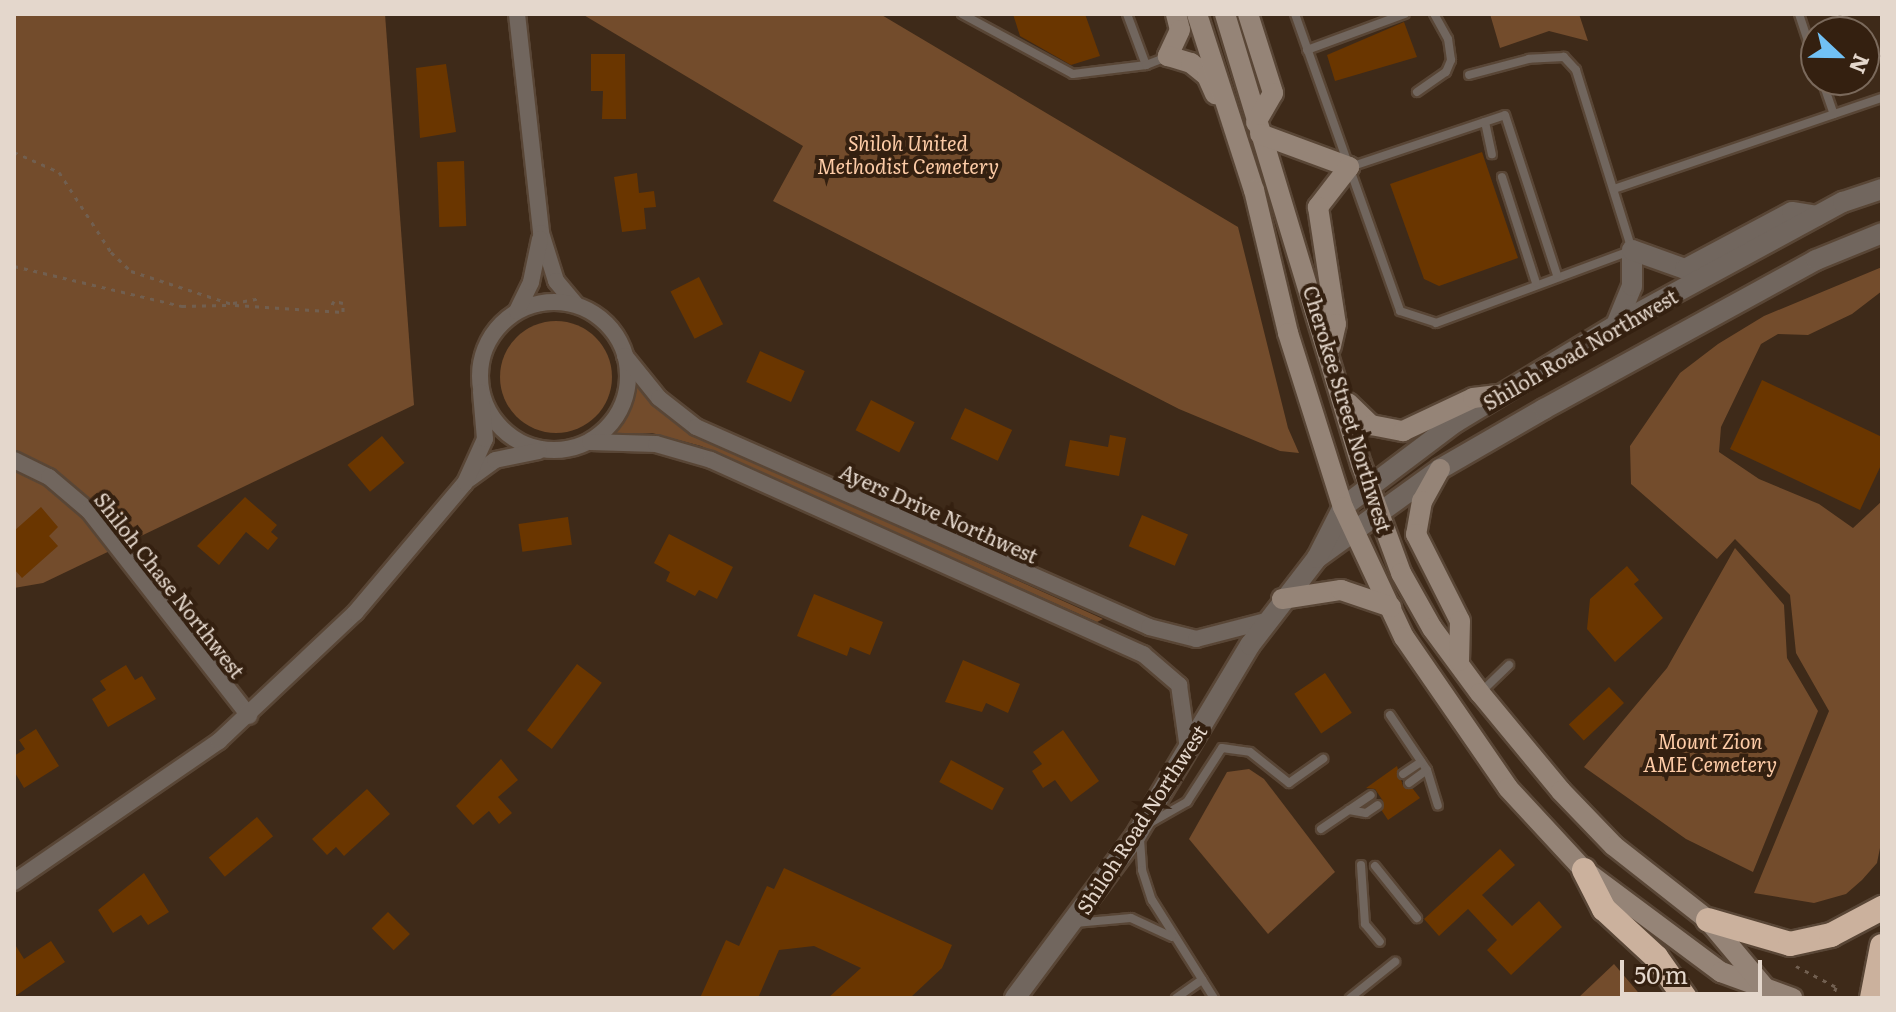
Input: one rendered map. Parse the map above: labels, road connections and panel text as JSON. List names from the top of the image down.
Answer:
{
  "streets": {
    "main road": ["Cherokee Street Northwest"],
    "street": ["Shiloh Road Northwest", "Ayers Drive Northwest", "Shiloh Chase Northwest"]
  },
  "crossings": [
    ["Shiloh Road Northwest", "Cherokee Street Northwest"],
    ["Shiloh Road Northwest", "Ayers Drive Northwest"]
  ],
  "parks": ["Shiloh United Methodist Cemetery", "Mount Zion AME Cemetery"],
  "scale_bar": "50 m",
  "north": "right"
}
